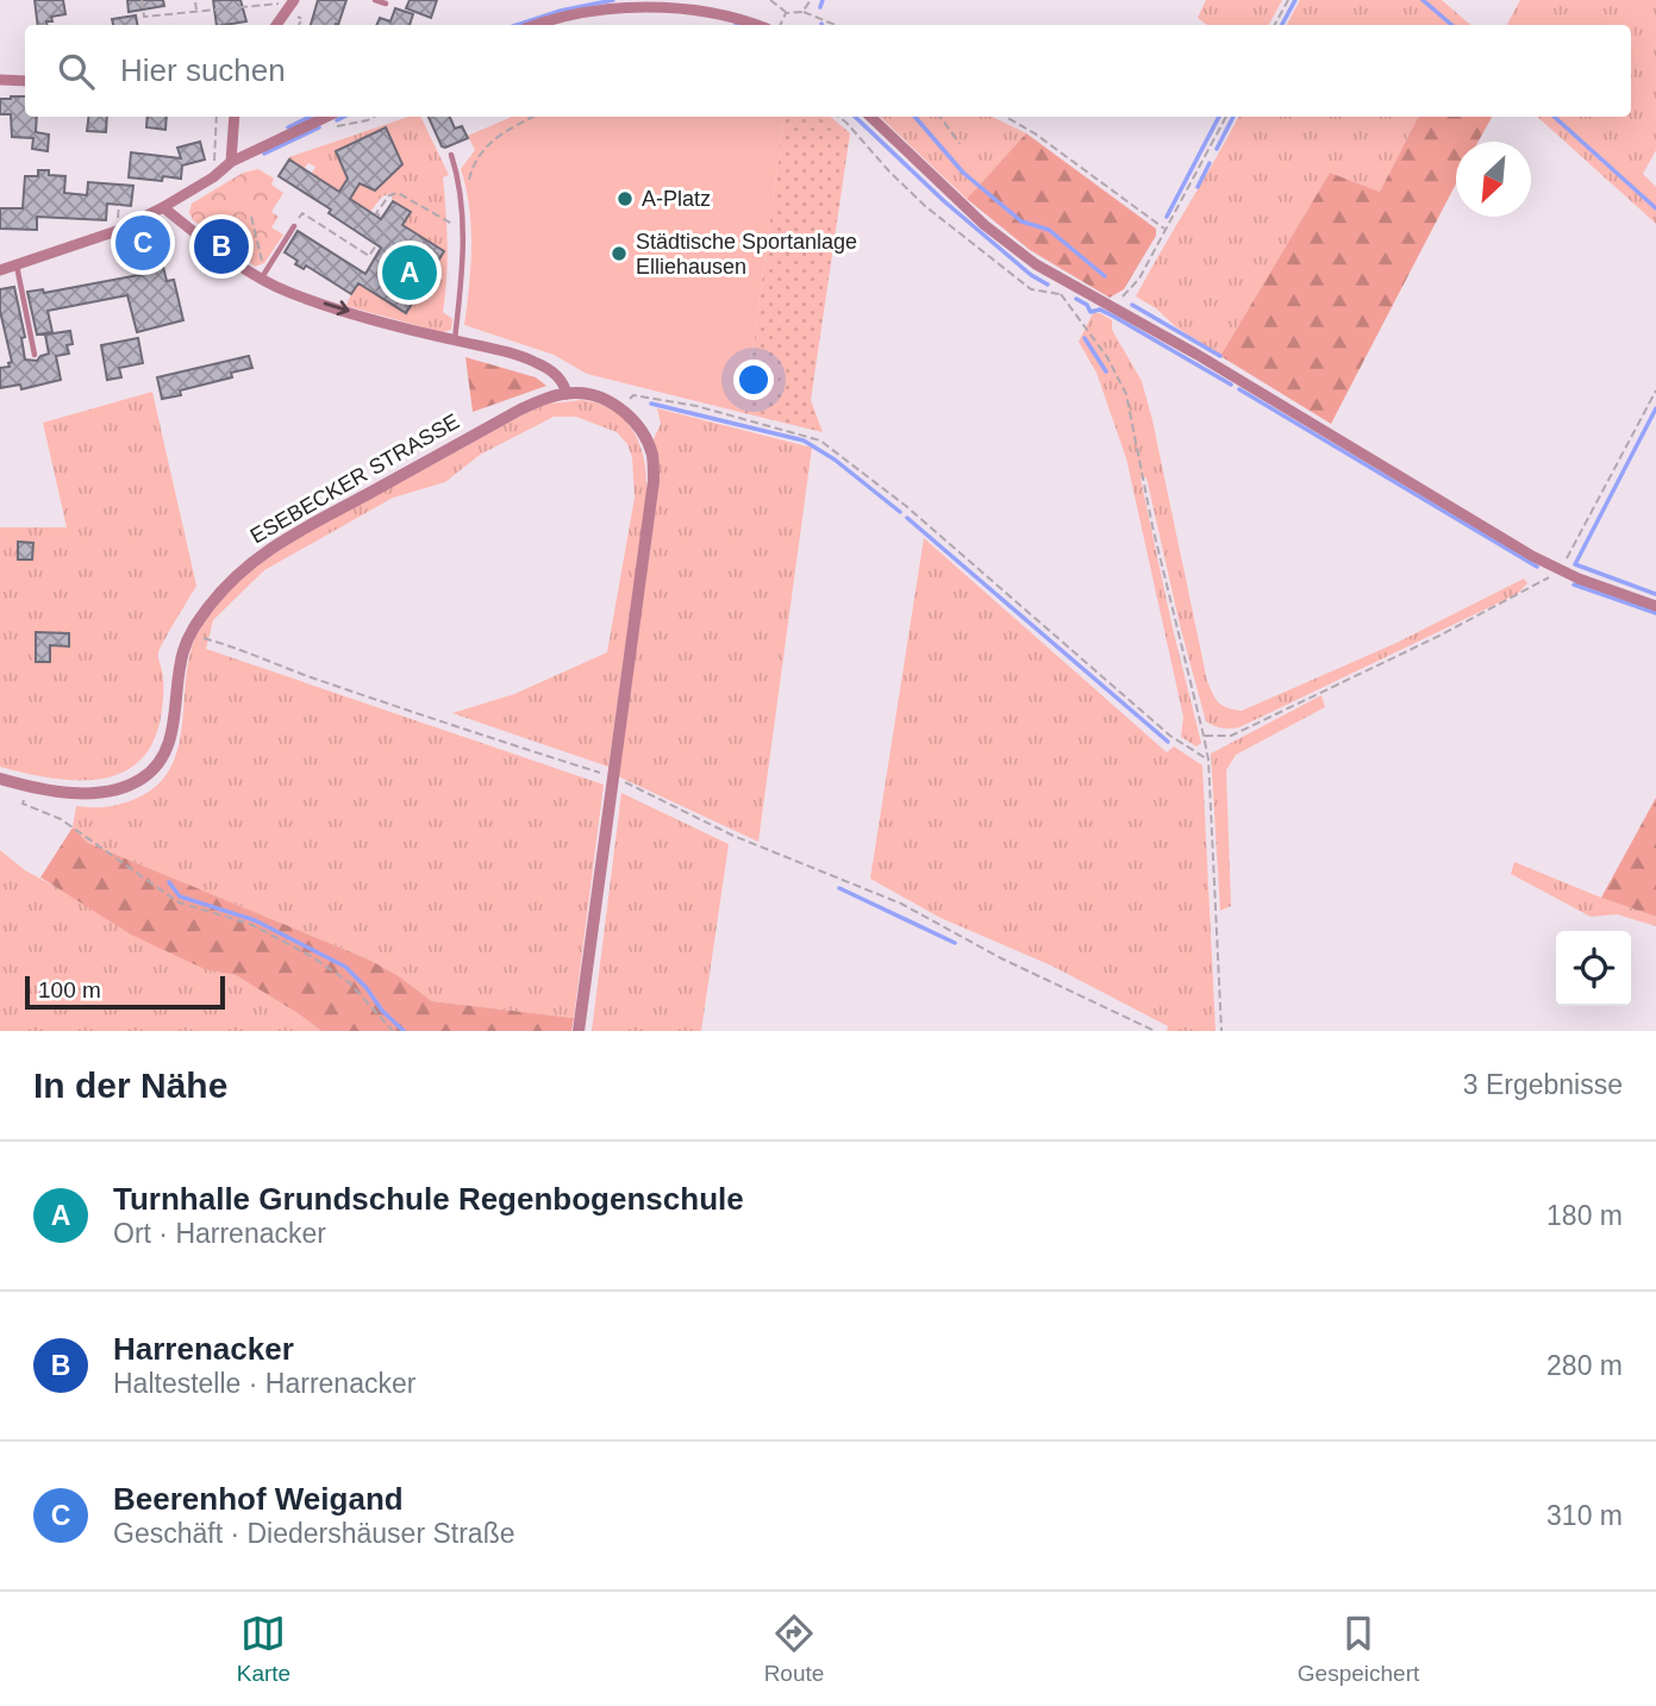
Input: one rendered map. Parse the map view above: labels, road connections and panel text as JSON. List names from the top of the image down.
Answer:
{
  "streets": {
    "street": ["ESEBECKER STRASSE"]
  },
  "places": ["A-Platz", "Städtische Sportanlage Elliehausen"],
  "scale_bar": "100 m",
  "north": "bottom left",
  "page": {
    "search": "Hier suchen",
    "pins": ["C", "B", "A"],
    "scale": "100 m",
    "heading": ["In der Nähe", "3 Ergebnisse"],
    "list": [
      {
        "mark": "A",
        "name": "Turnhalle Grundschule Regenbogenschule",
        "note": "Ort · Harrenacker",
        "value": "180 m"
      },
      {
        "mark": "B",
        "name": "Harrenacker",
        "note": "Haltestelle · Harrenacker",
        "value": "280 m"
      },
      {
        "mark": "C",
        "name": "Beerenhof Weigand",
        "note": "Geschäft · Diedershäuser Straße",
        "value": "310 m"
      }
    ],
    "nav": ["Karte", "Route", "Gespeichert"]
  }
}
